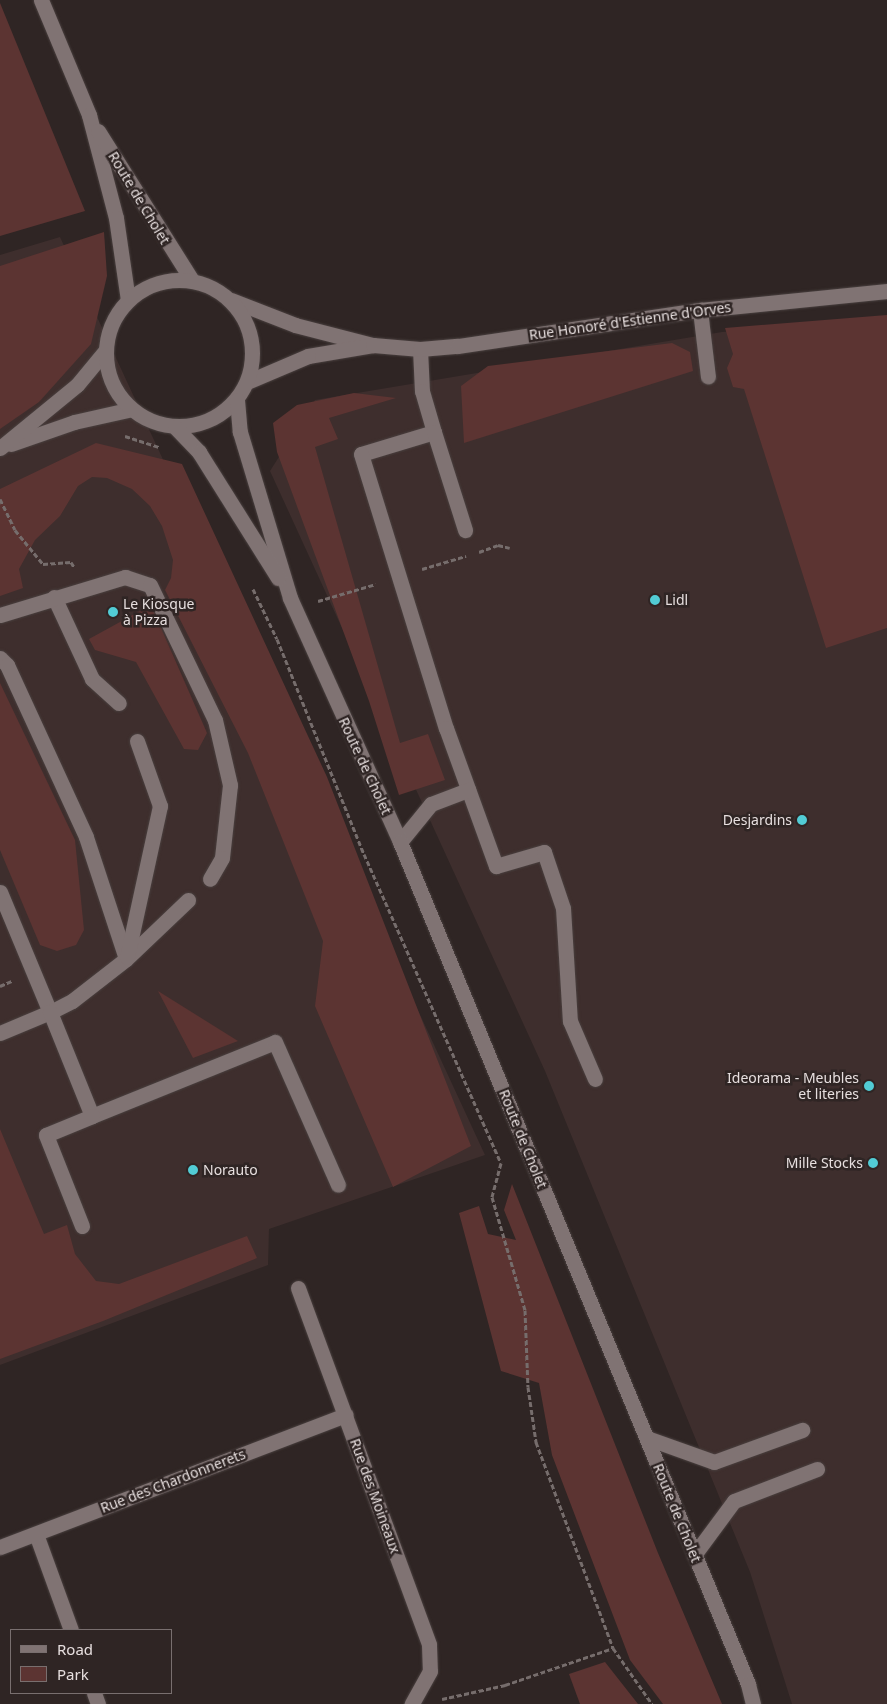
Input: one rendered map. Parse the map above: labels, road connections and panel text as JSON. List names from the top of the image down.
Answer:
{
  "streets": {
    "main road": [
      "Route de Cholet",
      "Rue Honoré d'Estienne d'Orves",
      "Rue des Chardonnerets",
      "Rue des Moineaux"
    ]
  },
  "crossings": [
    ["Route de Cholet", "Rue Honoré d'Estienne d'Orves"],
    ["Rue des Chardonnerets", "Rue des Moineaux"]
  ],
  "places": [
    "Lidl",
    "Le Kiosque à Pizza",
    "Desjardins",
    "Ideorama - Meubles et literies",
    "Mille Stocks",
    "Norauto"
  ],
  "legend": ["Road", "Park"]
}
